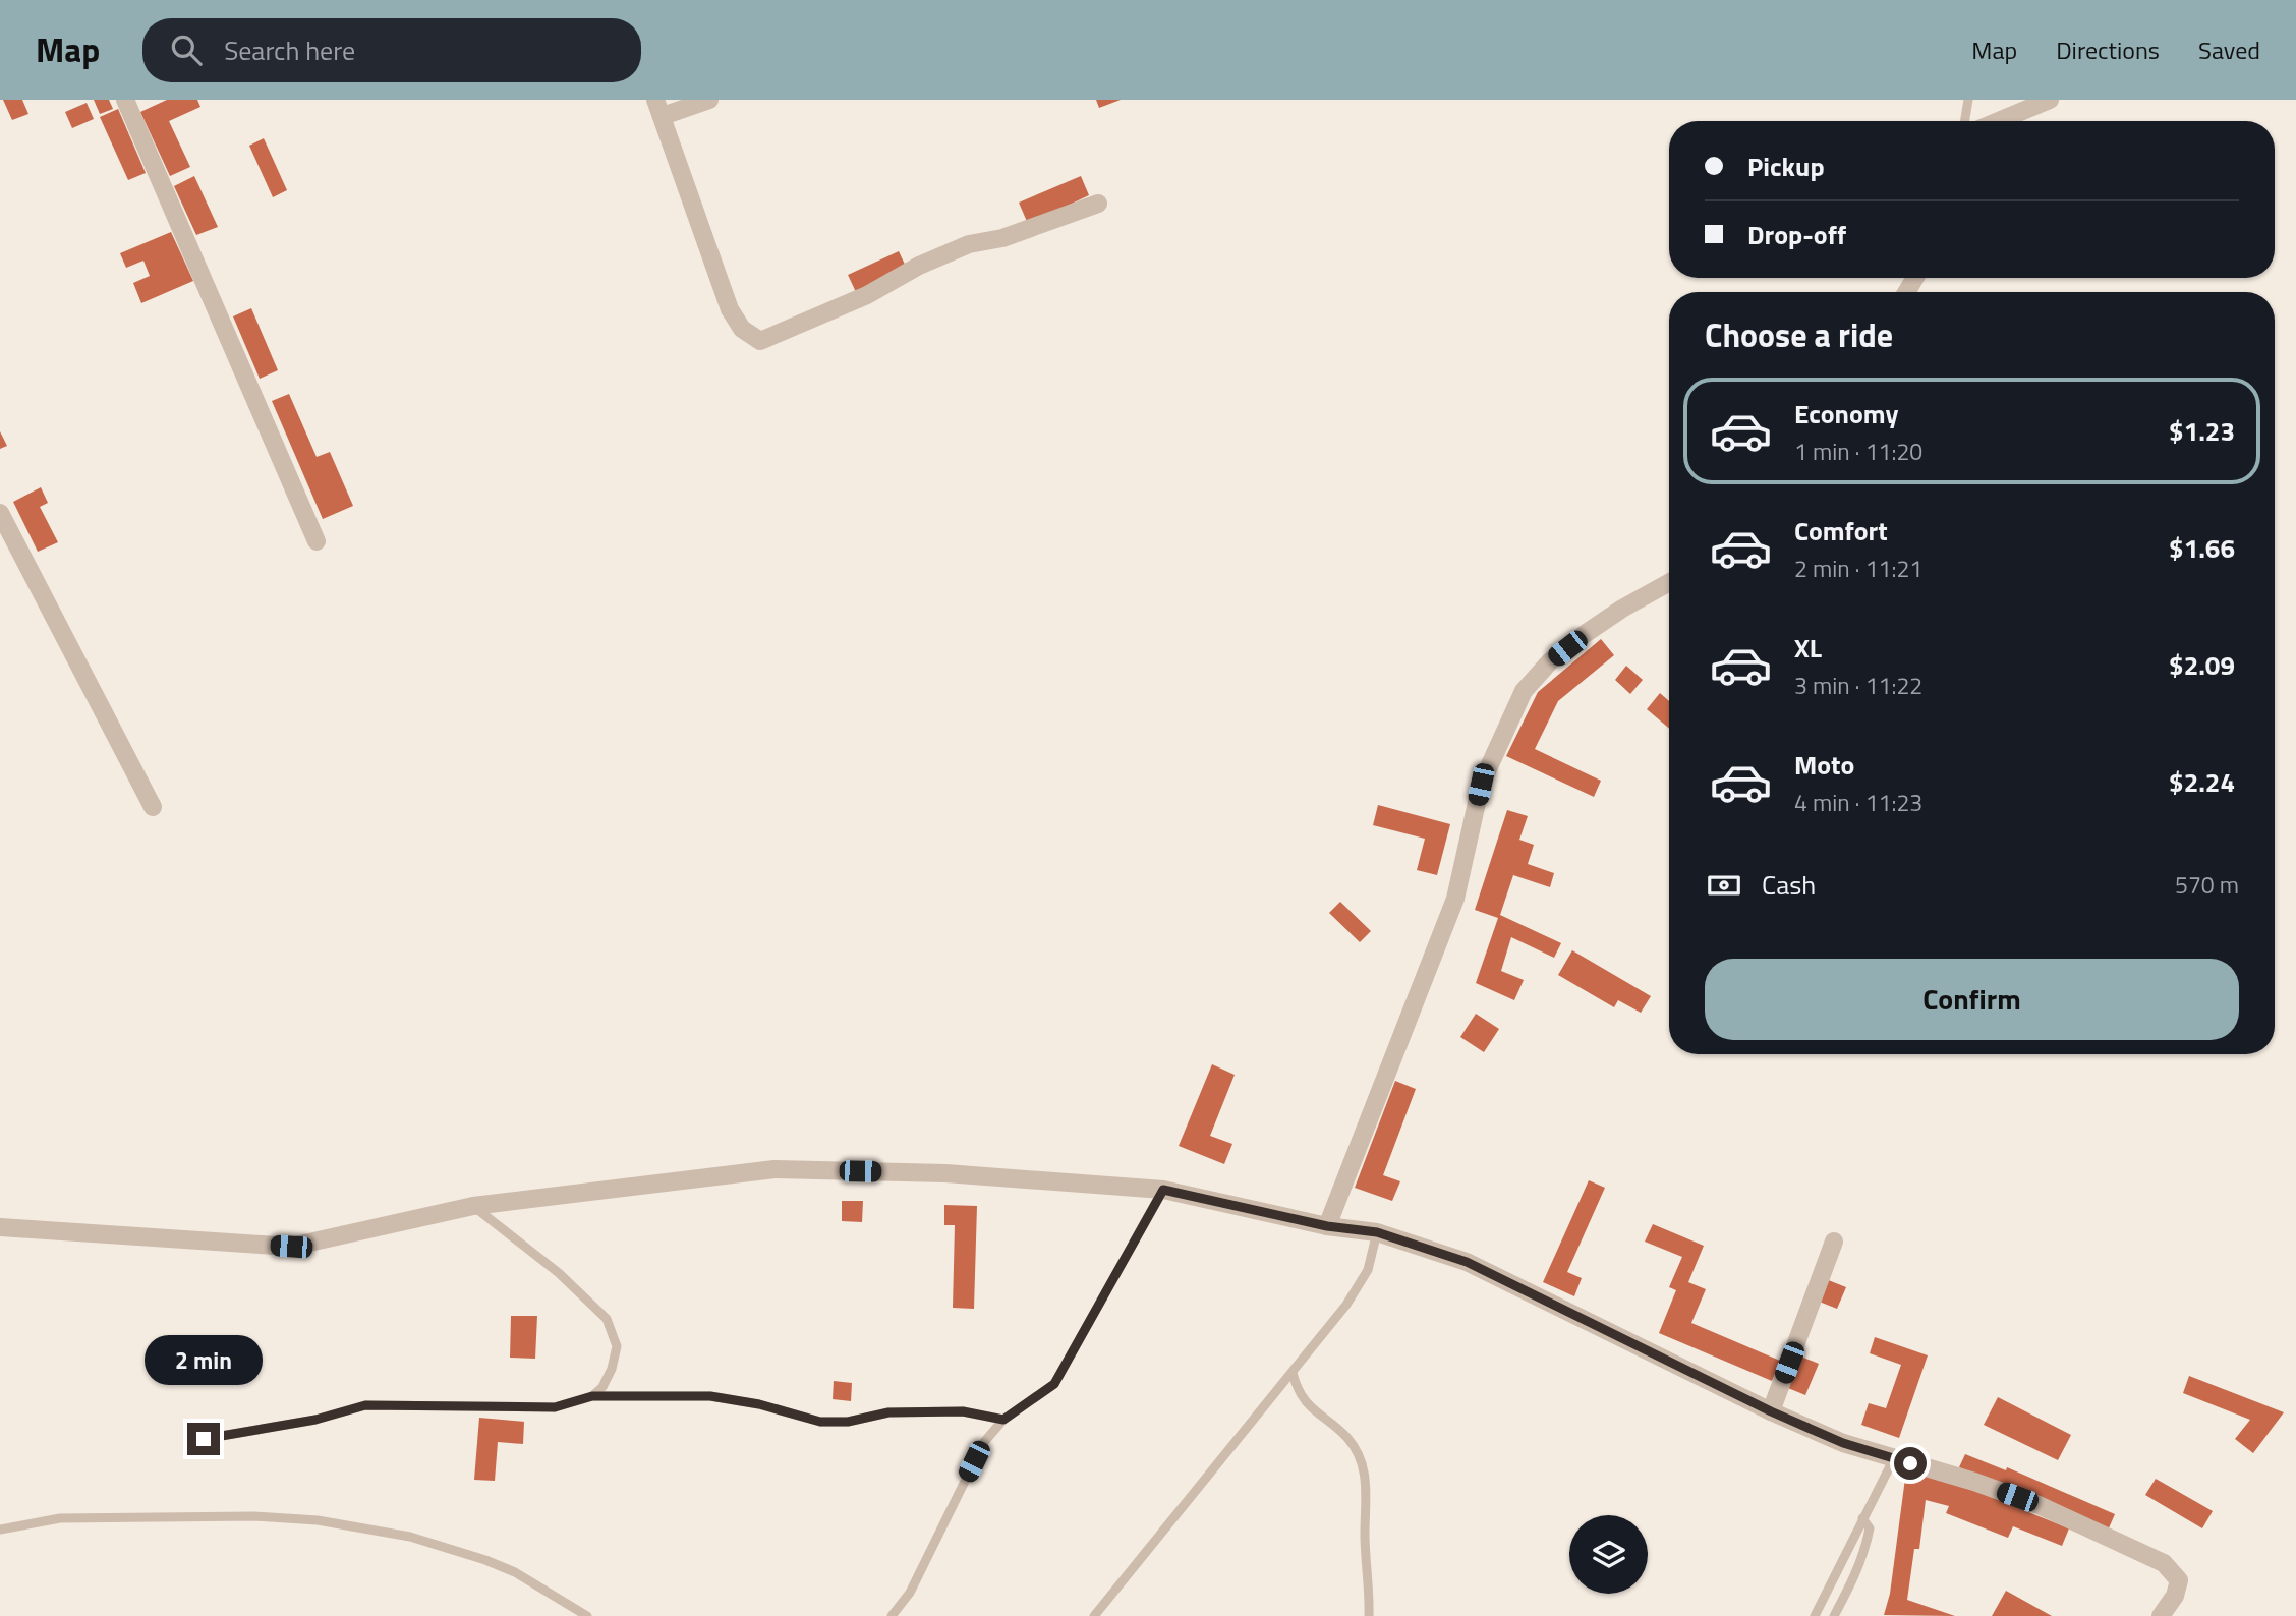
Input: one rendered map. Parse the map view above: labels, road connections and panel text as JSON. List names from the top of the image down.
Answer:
{
  "page": {
    "header": "Map",
    "search": "Search here",
    "nav": ["Map", "Directions", "Saved"],
    "banner": ["Pickup", "Drop-off"],
    "heading": "Choose a ride",
    "list": [
      {
        "name": "Economy",
        "note": "1 min · 11:20",
        "value": "$1.23"
      },
      {
        "name": "Comfort",
        "note": "2 min · 11:21",
        "value": "$1.66"
      },
      {
        "name": "XL",
        "note": "3 min · 11:22",
        "value": "$2.09"
      },
      {
        "name": "Moto",
        "note": "4 min · 11:23",
        "value": "$2.24"
      }
    ],
    "pay": ["Cash", "570 m"],
    "buttons": "Confirm",
    "bubble": "2 min"
  }
}
